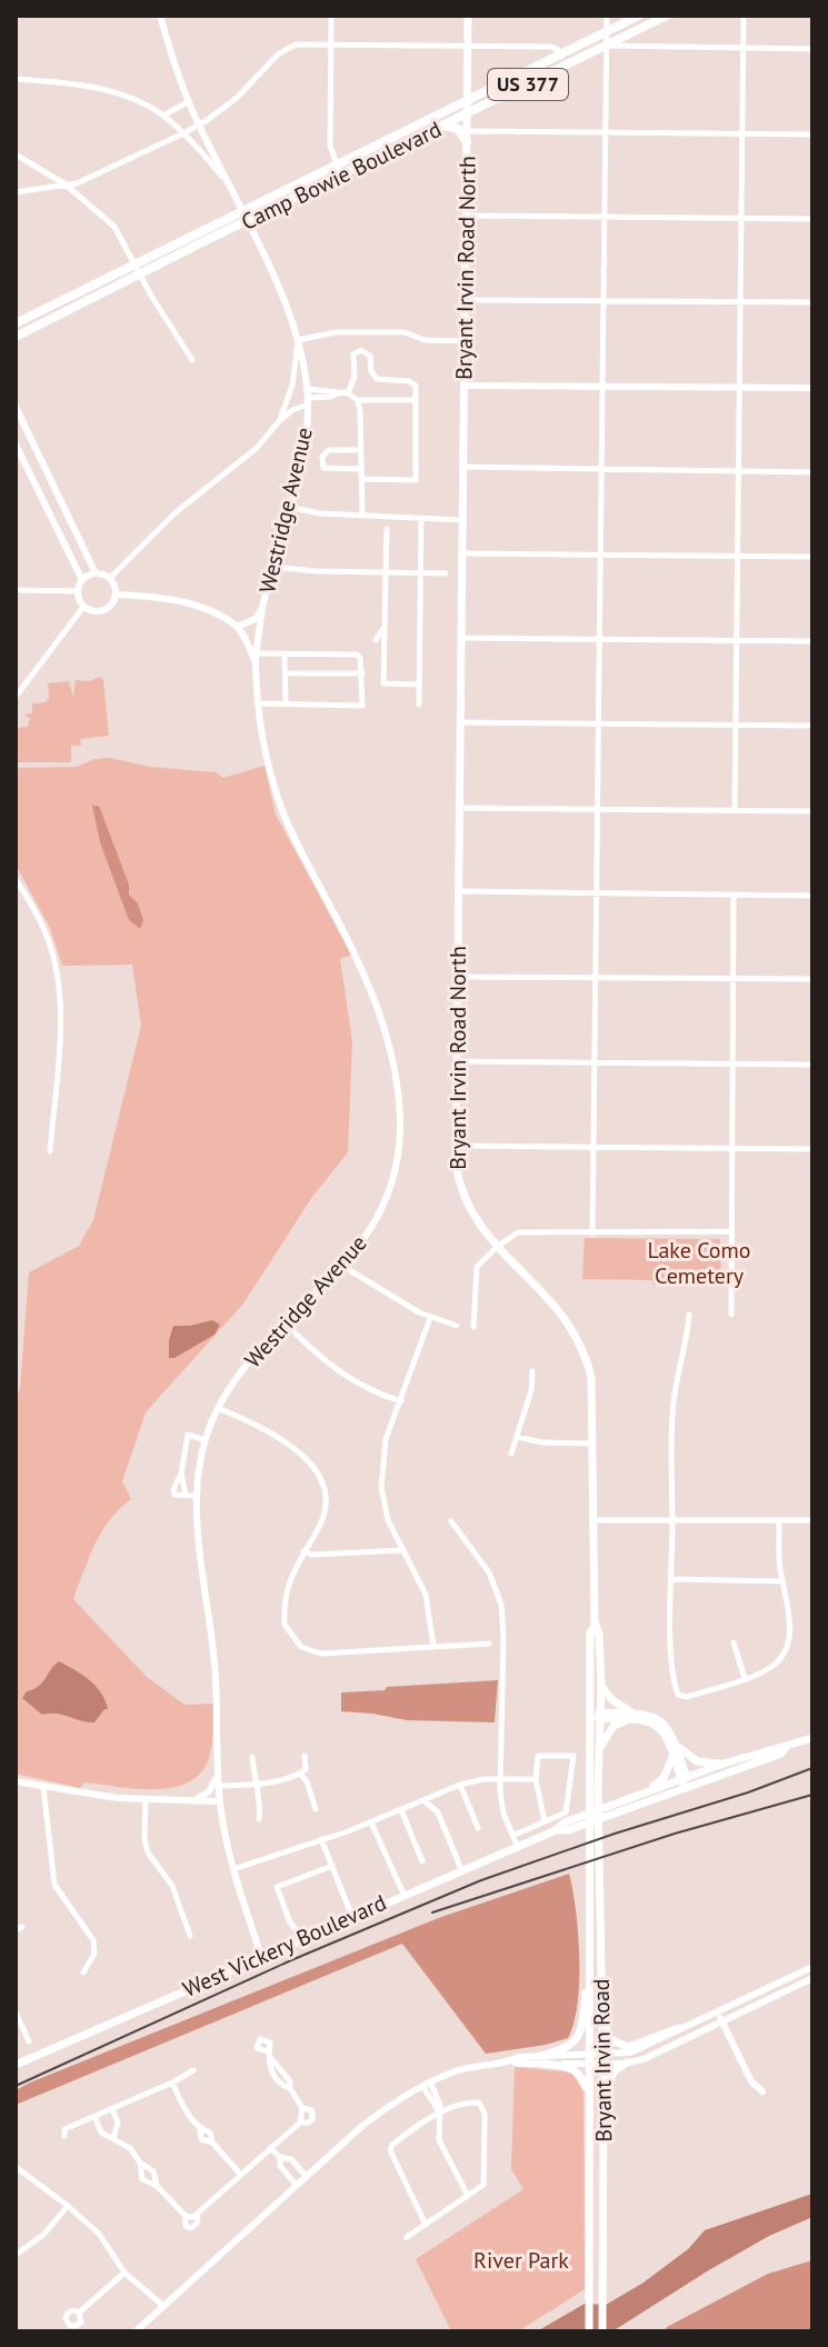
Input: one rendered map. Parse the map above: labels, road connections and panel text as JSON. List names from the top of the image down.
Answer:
{
  "streets": {
    "main road": [
      "US 377",
      "Camp Bowie Boulevard",
      "Bryant Irvin Road North",
      "West Vickery Boulevard",
      "Bryant Irvin Road"
    ],
    "street": ["Westridge Avenue"]
  },
  "crossings": [
    ["Camp Bowie Boulevard", "Bryant Irvin Road North"],
    ["Camp Bowie Boulevard", "Westridge Avenue"],
    ["Bryant Irvin Road North", "Bryant Irvin Road"],
    ["Westridge Avenue", "West Vickery Boulevard"]
  ],
  "parks": ["Lake Como Cemetery", "River Park"]
}
